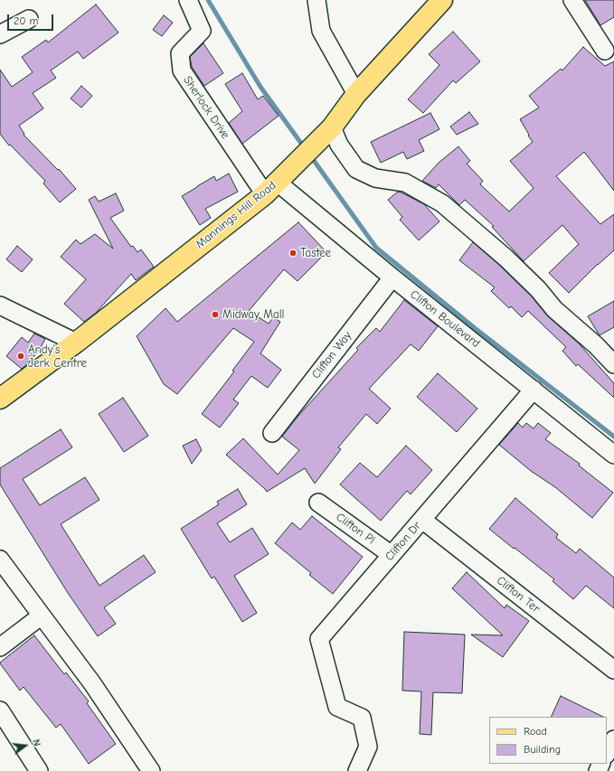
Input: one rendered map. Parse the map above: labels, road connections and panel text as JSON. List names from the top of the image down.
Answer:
{
  "streets": {
    "main road": ["Mannings Hill Road"],
    "street": [
      "Sherlock Drive",
      "Clifton Boulevard",
      "Clifton Way",
      "Clifton Pl",
      "Clifton Dr",
      "Clifton Ter"
    ]
  },
  "crossings": [
    ["Sherlock Drive", "Mannings Hill Road"],
    ["Sherlock Drive", "Clifton Boulevard"],
    ["Mannings Hill Road", "Clifton Boulevard"],
    ["Clifton Boulevard", "Clifton Way"],
    ["Clifton Boulevard", "Clifton Dr"],
    ["Clifton Pl", "Clifton Dr"],
    ["Clifton Dr", "Clifton Ter"]
  ],
  "places": ["Tastee", "Midway Mall", "Andy's Jerk Centre"],
  "legend": ["Road", "Building"],
  "scale_bar": "20 m",
  "north": "right"
}
